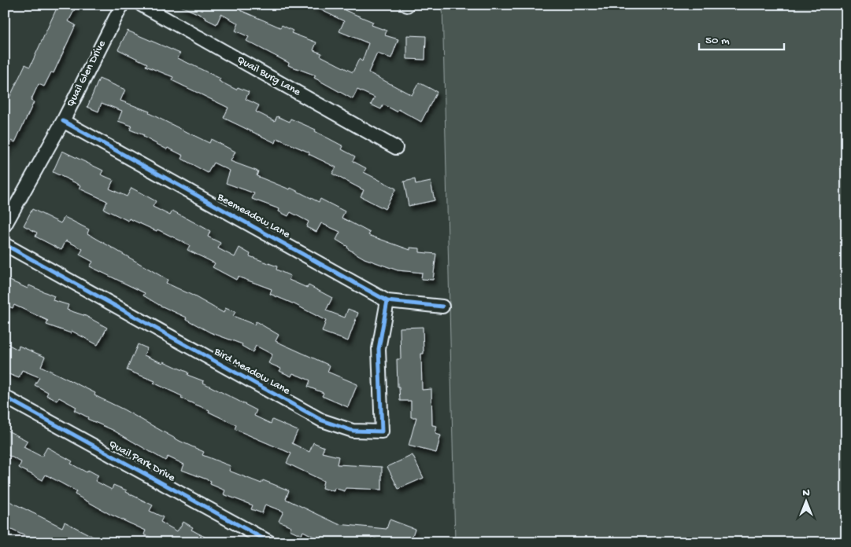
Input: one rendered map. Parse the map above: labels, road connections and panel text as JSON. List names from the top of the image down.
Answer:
{
  "streets": {
    "street": [
      "Quail Glen Drive",
      "Quail Burg Lane",
      "Beemeadow Lane",
      "Bird Meadow Lane",
      "Quail Park Drive"
    ]
  },
  "crossings": [
    ["Quail Glen Drive", "Beemeadow Lane"],
    ["Beemeadow Lane", "Bird Meadow Lane"]
  ],
  "scale_bar": "50 m",
  "north": "top"
}
